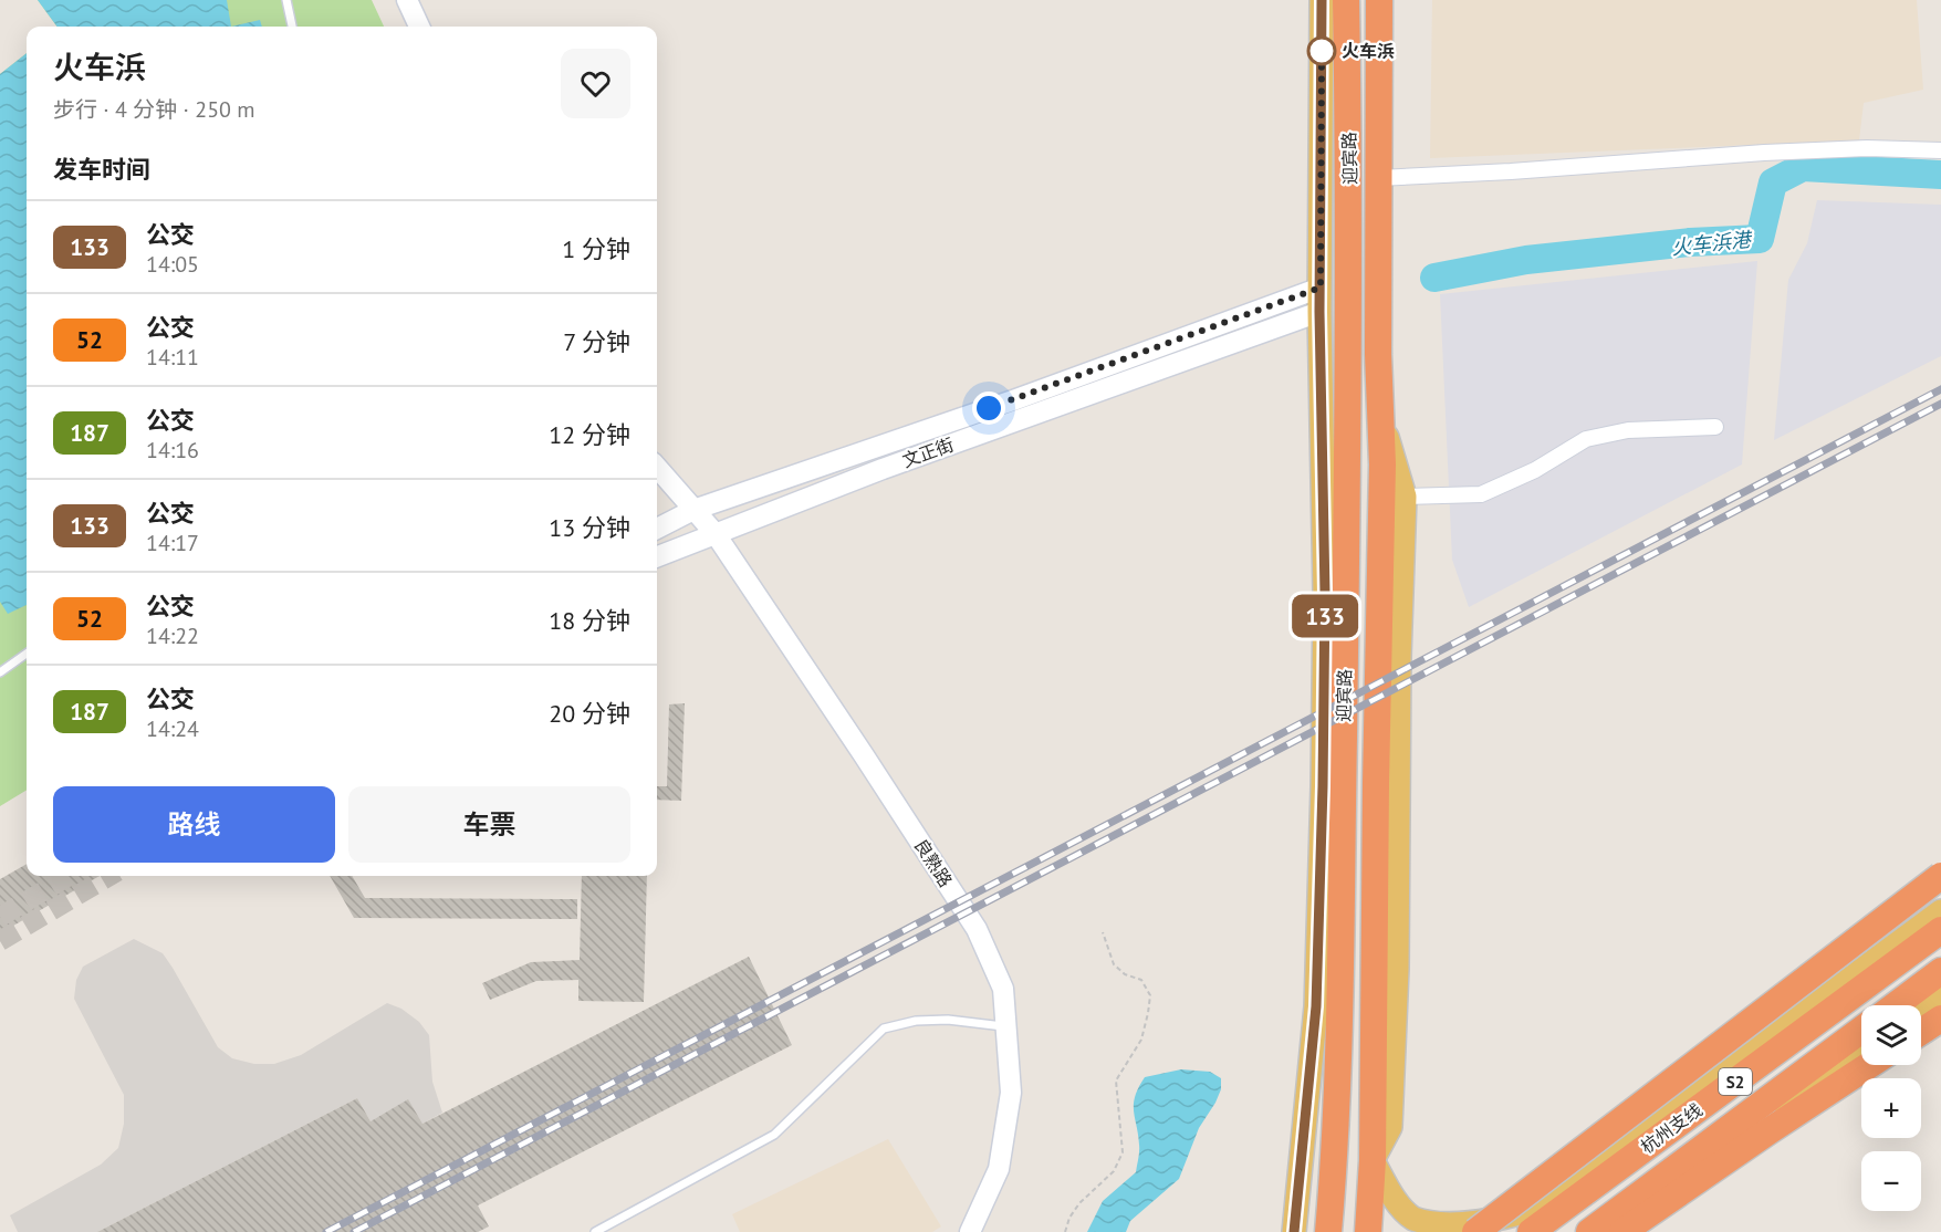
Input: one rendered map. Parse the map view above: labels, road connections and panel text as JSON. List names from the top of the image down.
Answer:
{
  "streets": {
    "highway": ["迎宾路", "S2", "杭州支线"],
    "main road": ["文正街", "良熟路"]
  },
  "crossings": [
    ["迎宾路", "文正街"],
    ["文正街", "良熟路"]
  ],
  "water": ["火车浜港"],
  "places": ["火车浜"],
  "lines": ["bus line 133"],
  "page": {
    "on_map": "133",
    "heading": [
      ["火车浜", "步行 · 4 分钟 · 250 m"],
      "发车时间"
    ],
    "list": [
      {
        "mark": "133",
        "name": "公交",
        "note": "14:05",
        "value": "1 分钟"
      },
      {
        "mark": "52",
        "name": "公交",
        "note": "14:11",
        "value": "7 分钟"
      },
      {
        "mark": "187",
        "name": "公交",
        "note": "14:16",
        "value": "12 分钟"
      },
      {
        "mark": "133",
        "name": "公交",
        "note": "14:17",
        "value": "13 分钟"
      },
      {
        "mark": "52",
        "name": "公交",
        "note": "14:22",
        "value": "18 分钟"
      },
      {
        "mark": "187",
        "name": "公交",
        "note": "14:24",
        "value": "20 分钟"
      }
    ],
    "buttons": ["路线", "车票"],
    "map_buttons": ["+", "−"]
  }
}
